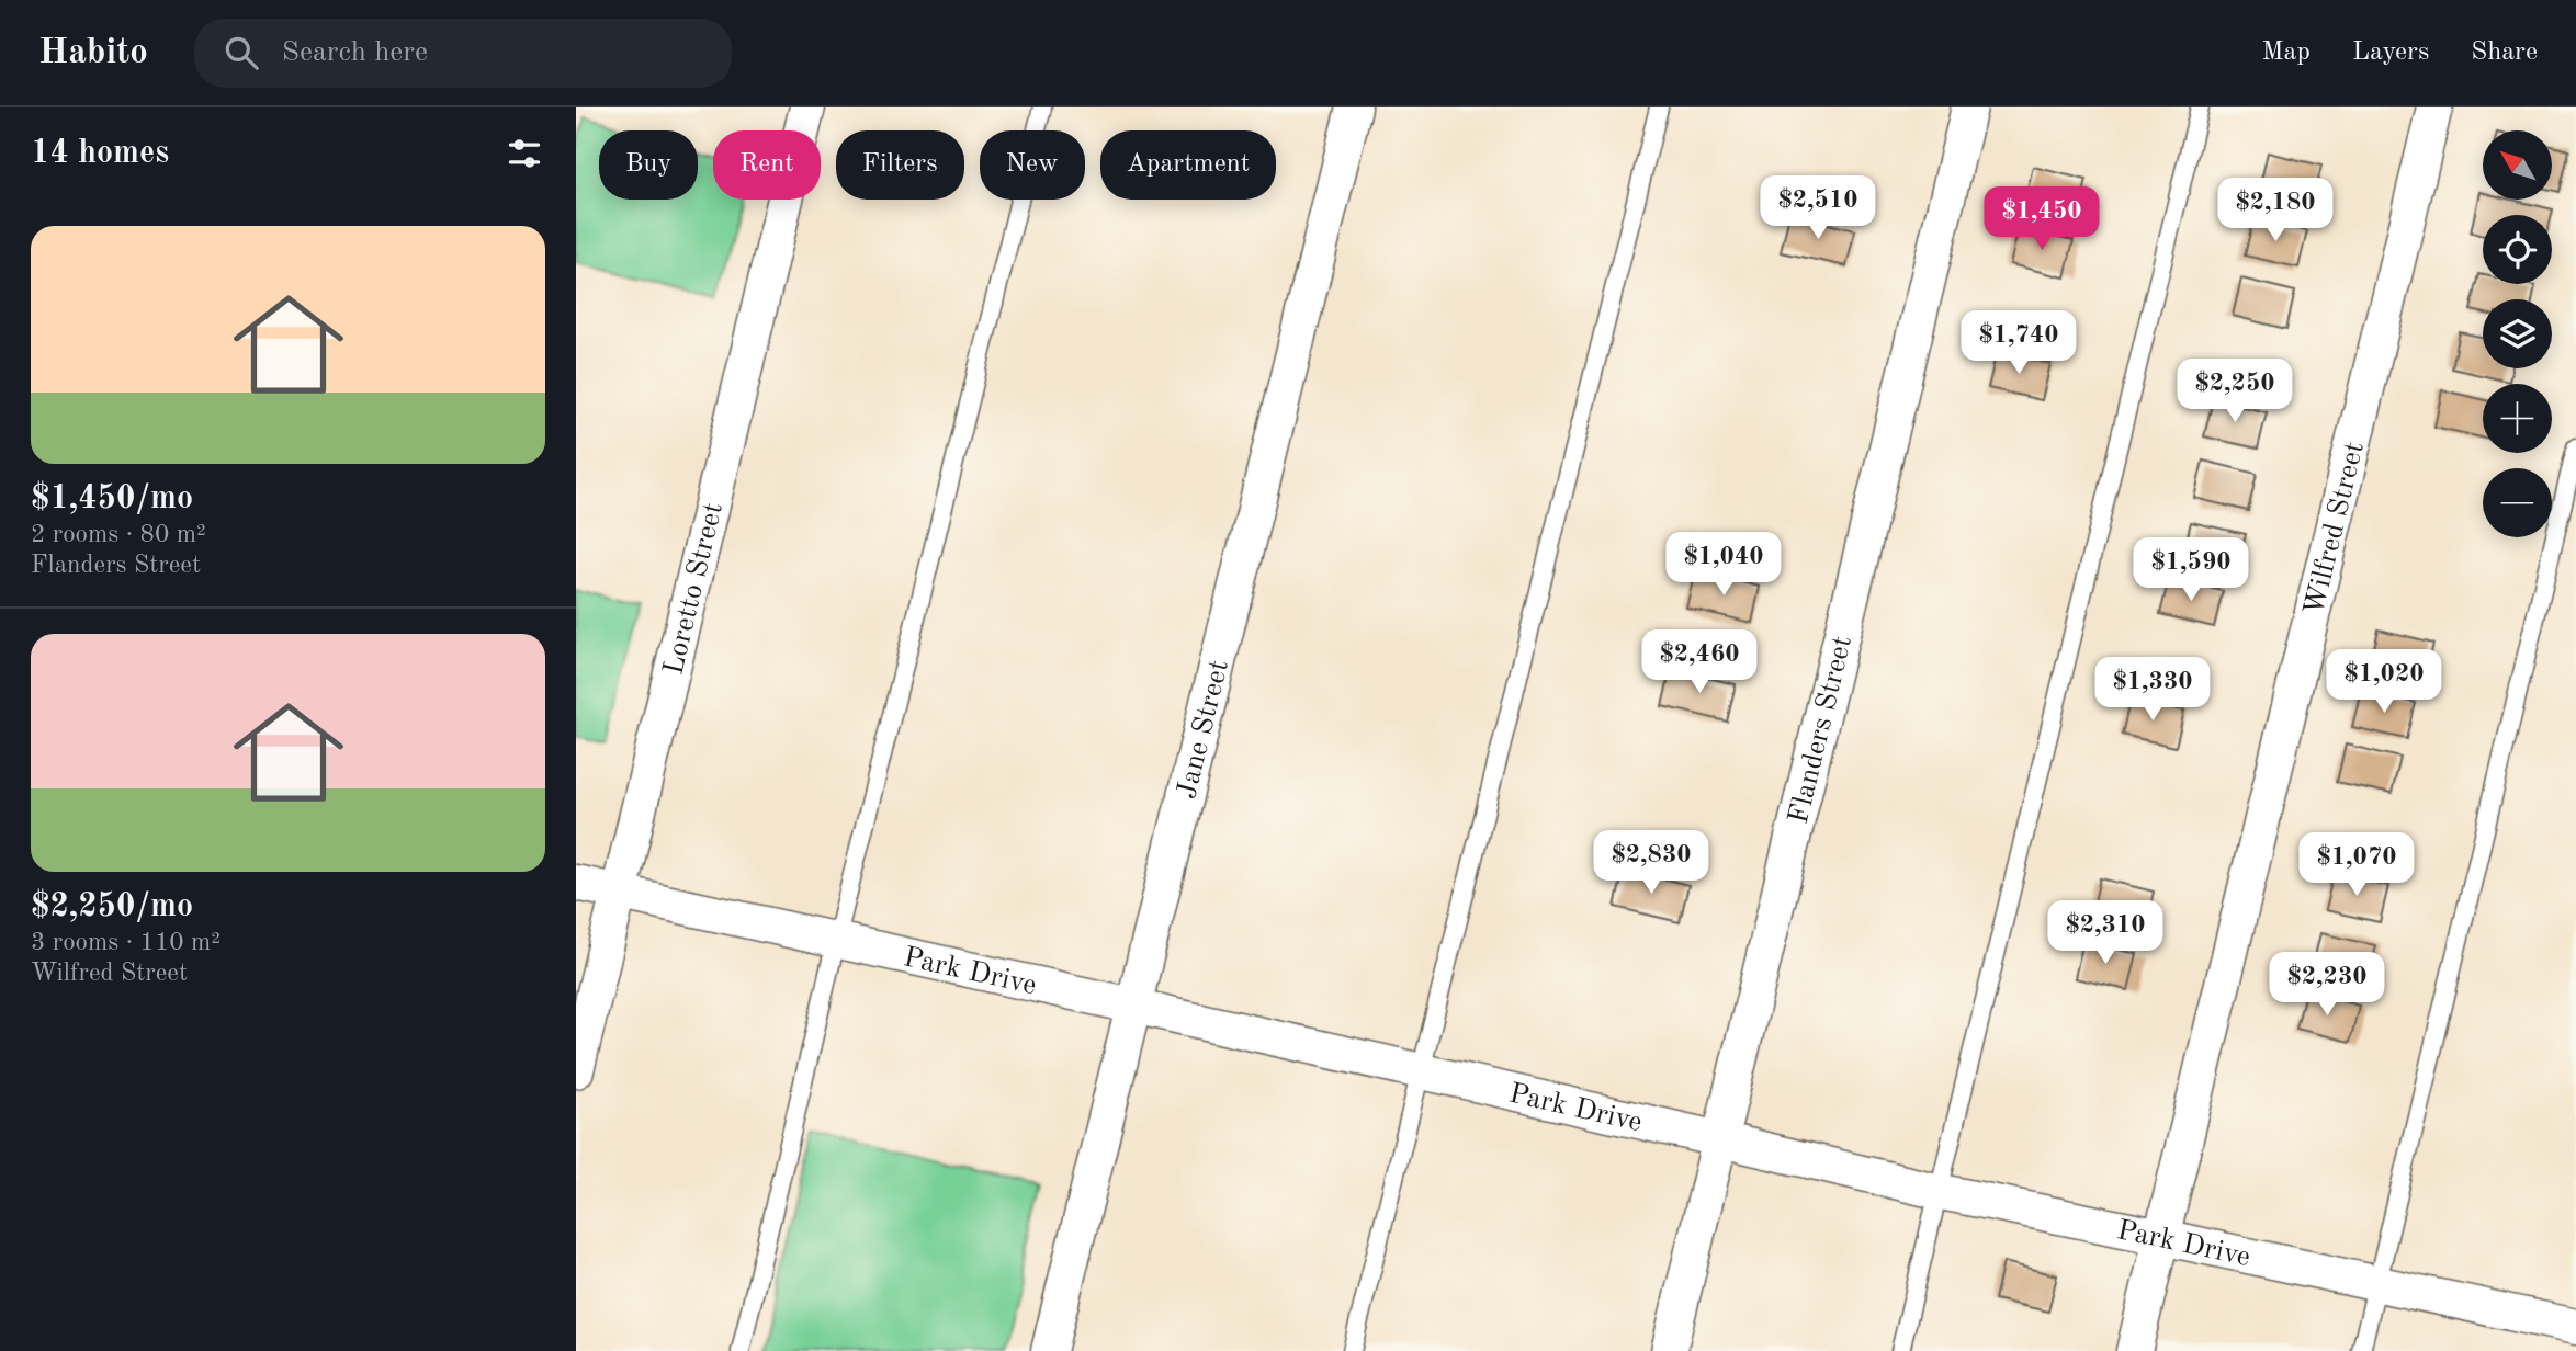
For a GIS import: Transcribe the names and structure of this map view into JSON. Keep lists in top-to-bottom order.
{
  "streets": {
    "street": [
      "Wilfred Street",
      "Loretto Street",
      "Jane Street",
      "Flanders Street",
      "Park Drive"
    ]
  },
  "crossings": [
    ["Wilfred Street", "Park Drive"],
    ["Loretto Street", "Park Drive"],
    ["Jane Street", "Park Drive"],
    ["Flanders Street", "Park Drive"]
  ],
  "north": "top left",
  "page": {
    "header": "Habito",
    "search": "Search here",
    "nav": ["Map", "Layers", "Share"],
    "heading": "14 homes",
    "map_buttons": ["+", "−"],
    "chip": [
      "Buy",
      "Rent",
      "Filters",
      "New",
      "Apartment"
    ],
    "price": [
      "$2,510",
      "$2,180",
      "$1,450",
      "$1,740",
      "$2,250",
      "$1,040",
      "$1,590",
      "$2,460",
      "$1,020",
      "$1,330",
      "$2,830",
      "$1,070",
      "$2,310",
      "$2,230"
    ],
    "list": [
      {
        "name": "$1,450/mo",
        "note": "2 rooms · 80 m² · Flanders Street"
      },
      {
        "name": "$2,250/mo",
        "note": "3 rooms · 110 m² · Wilfred Street"
      }
    ]
  }
}
